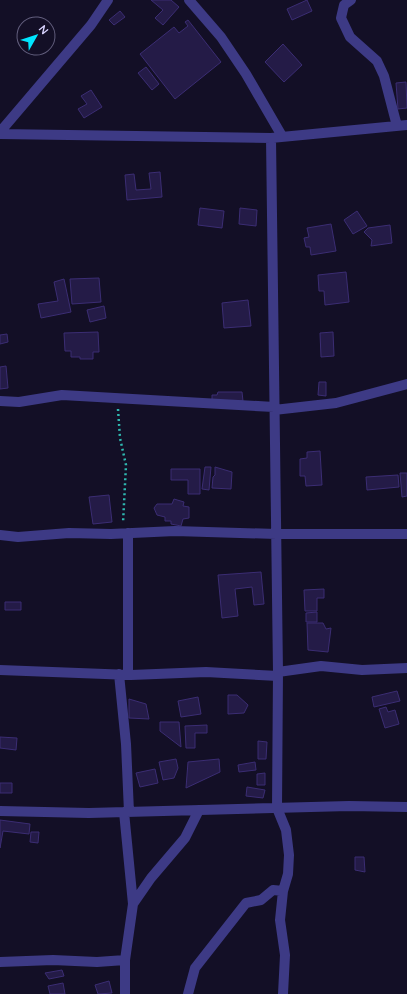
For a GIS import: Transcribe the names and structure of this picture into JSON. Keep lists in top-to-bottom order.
{
  "north": "top right"
}
